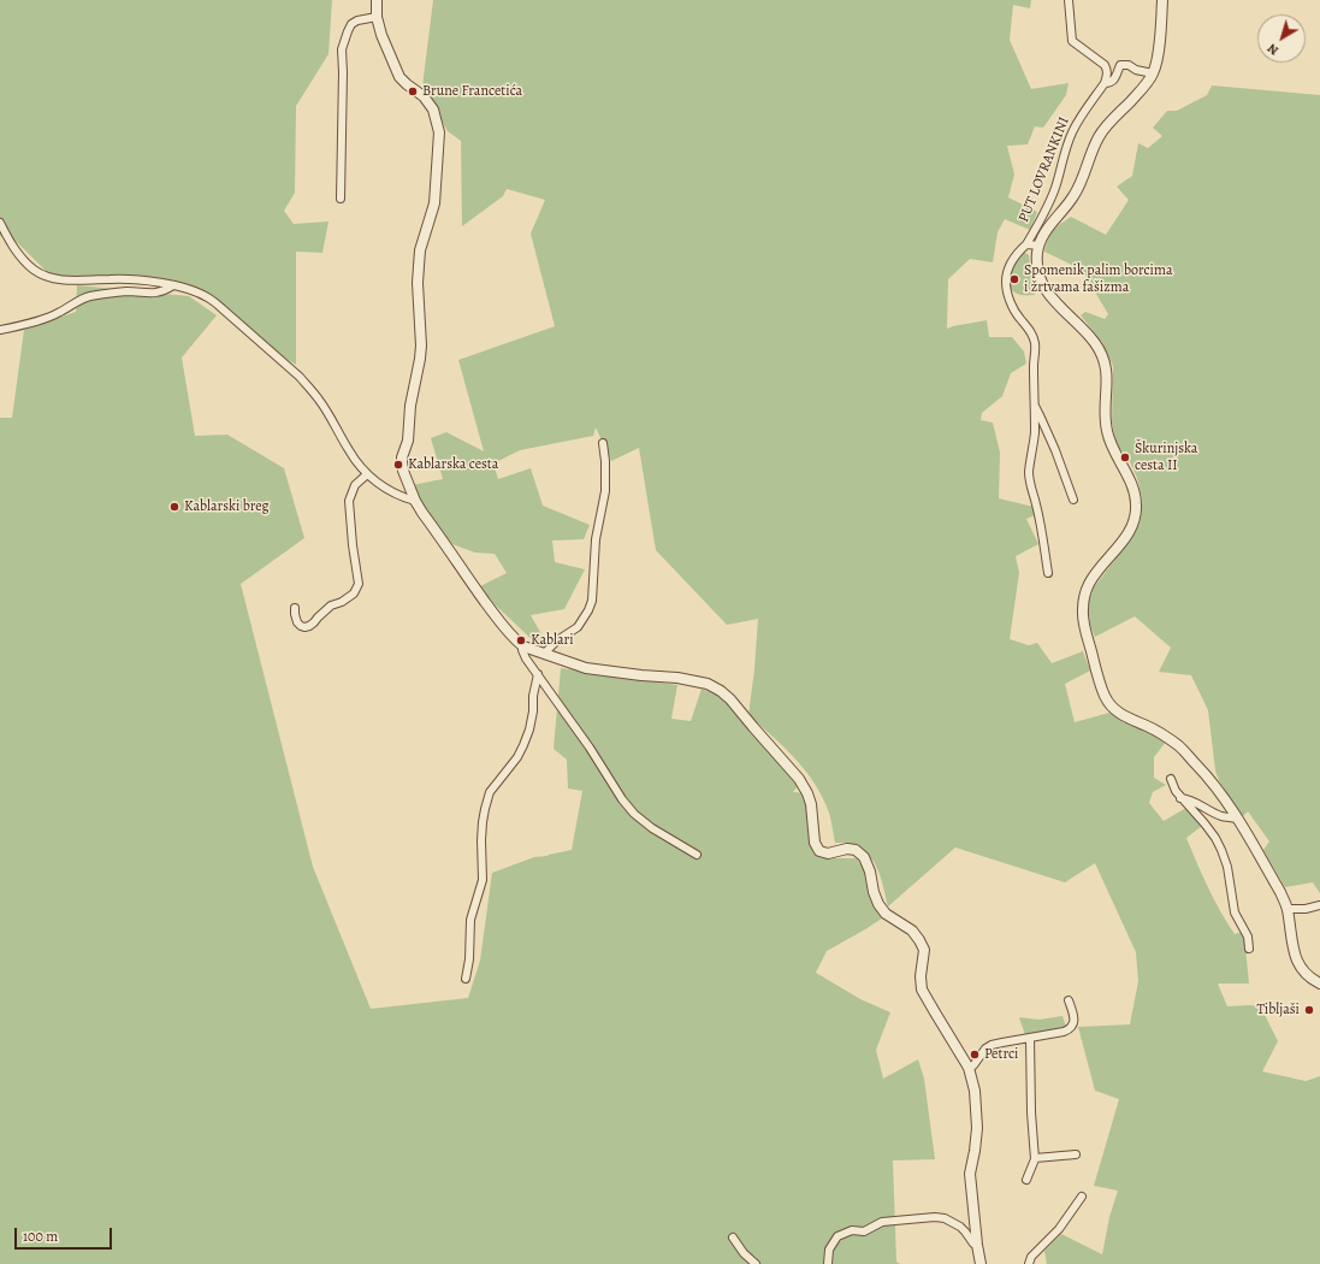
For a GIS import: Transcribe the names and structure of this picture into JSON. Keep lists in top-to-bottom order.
{
  "streets": {
    "street": ["PUT LOVRANKINI"]
  },
  "places": [
    "Brune Francetića",
    "Spomenik palim borcima i žrtvama fašizma",
    "Škurinjska cesta II",
    "Kablarska cesta",
    "Kablarski breg",
    "Kablari",
    "Tibljaši",
    "Petrci"
  ],
  "scale_bar": "100 m",
  "north": "bottom left"
}
